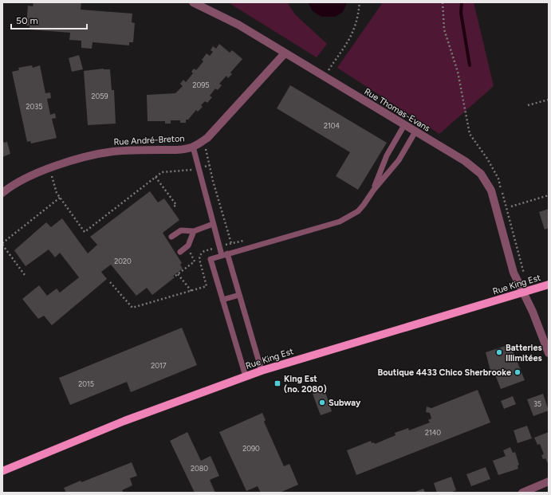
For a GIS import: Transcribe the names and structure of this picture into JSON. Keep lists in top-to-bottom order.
{
  "streets": {
    "main road": ["Rue King Est"],
    "street": ["Rue Thomas-Evans", "Rue André-Breton"]
  },
  "crossings": [
    ["Rue Thomas-Evans", "Rue André-Breton"],
    ["Rue Thomas-Evans", "Rue King Est"]
  ],
  "places": {
    "other": ["Batteries Illimitées", "Boutique 4433 Chico Sherbrooke", "Subway"],
    "transit": ["King Est (no. 2080)"]
  },
  "house_numbers": [
    "2095",
    "2059",
    "2035",
    "2104",
    "2020",
    "2017",
    "2015",
    "35",
    "2140",
    "2090",
    "2080"
  ],
  "scale_bar": "50 m"
}
